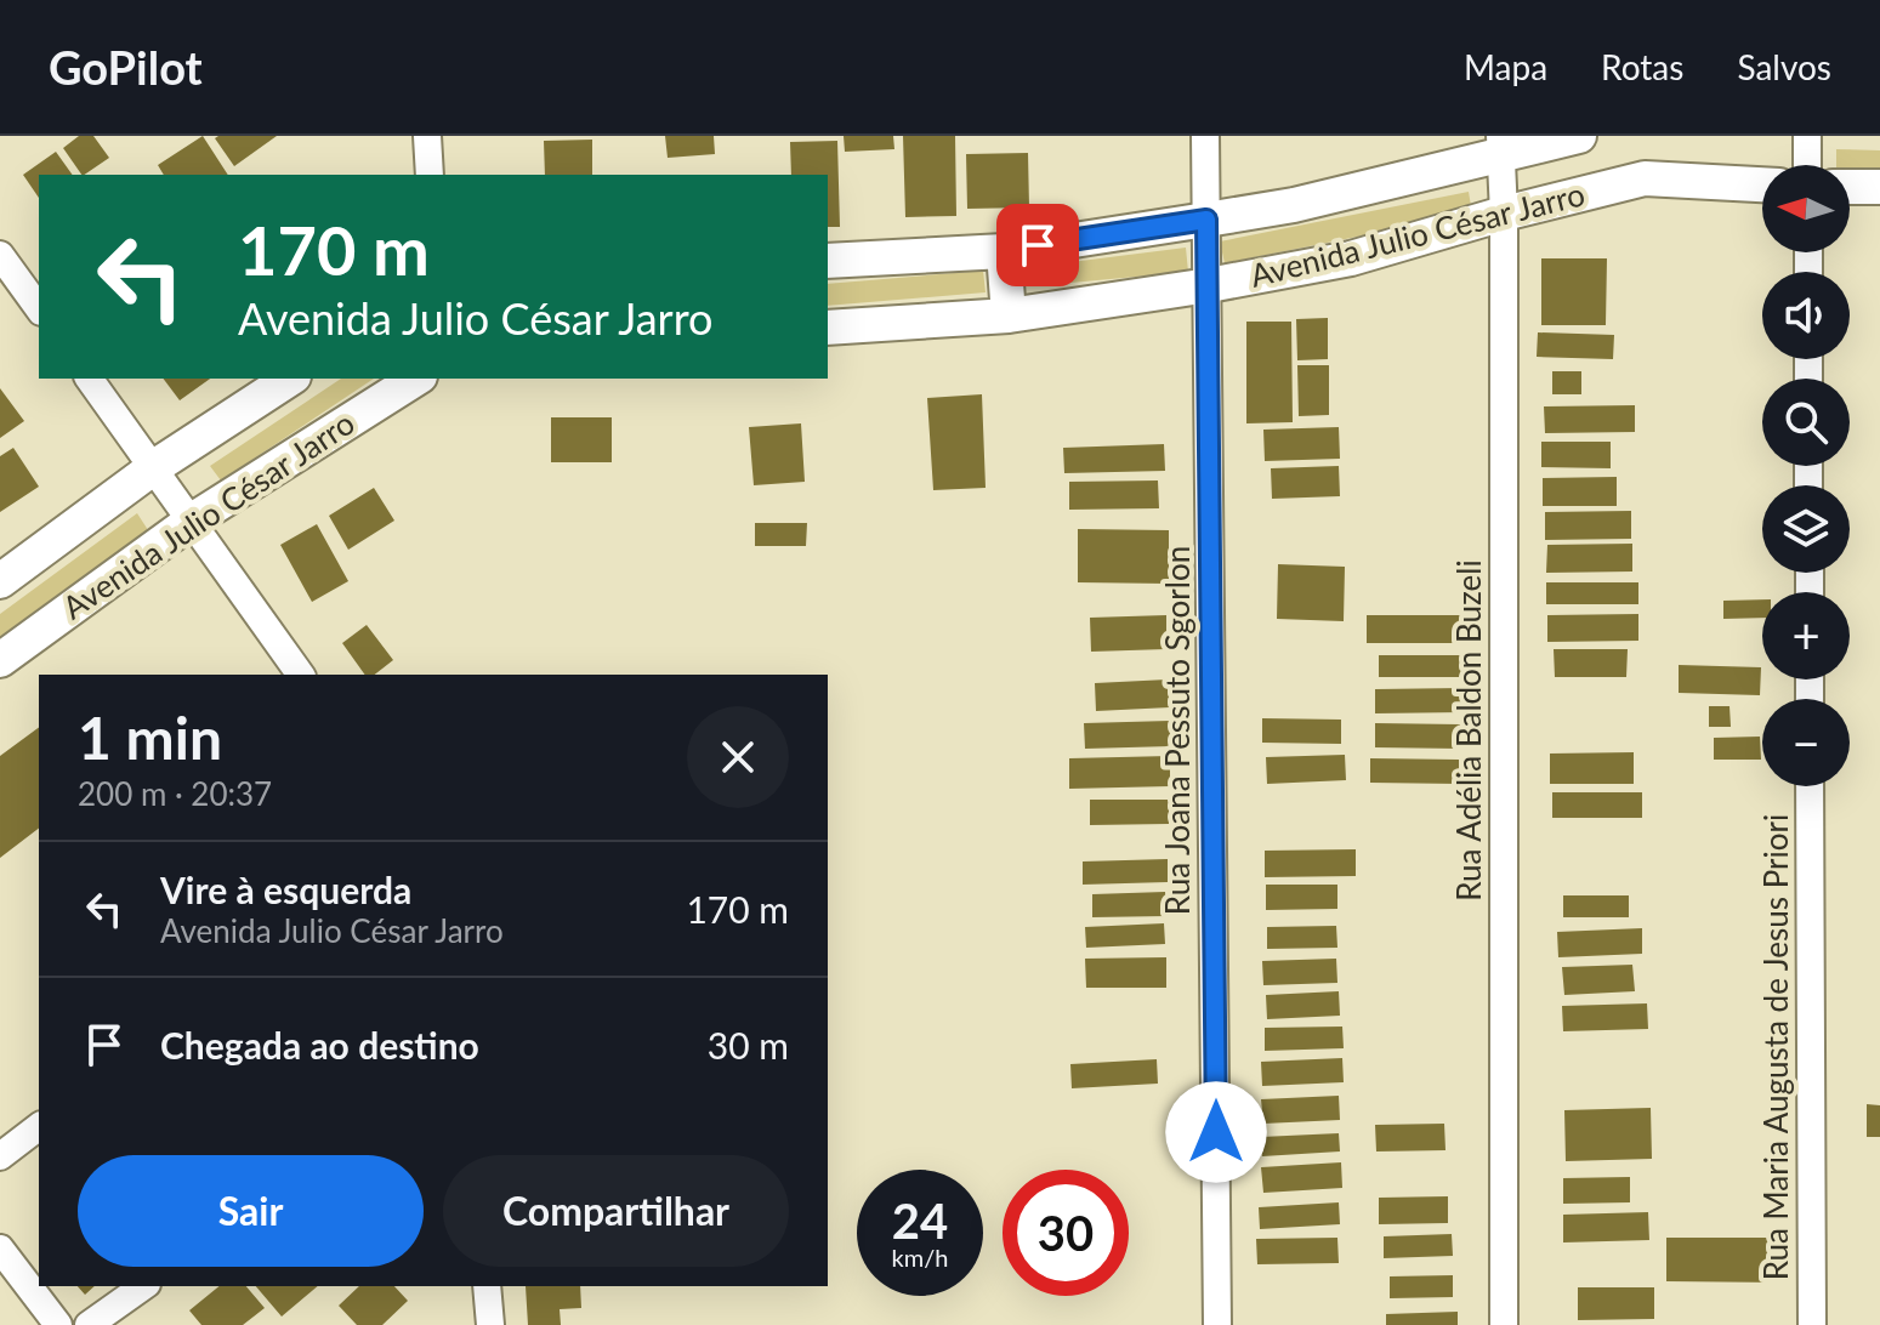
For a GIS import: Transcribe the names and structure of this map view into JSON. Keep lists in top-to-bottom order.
{
  "streets": {
    "street": [
      "Avenida Julio César Jarro",
      "Rua Joana Pessuto Sgorlon",
      "Rua Adélia Baldon Buzeli",
      "Rua Maria Augusta de Jesus Priori"
    ]
  },
  "crossings": [
    ["Avenida Julio César Jarro", "Rua Joana Pessuto Sgorlon"],
    ["Avenida Julio César Jarro", "Rua Adélia Baldon Buzeli"]
  ],
  "north": "left",
  "page": {
    "header": "GoPilot",
    "nav": ["Mapa", "Rotas", "Salvos"],
    "map_buttons": ["+", "−"],
    "turn": ["170 m", "Avenida Julio César Jarro"],
    "heading": ["1 min", "200 m · 20:37"],
    "list": [
      {
        "name": "Vire à esquerda",
        "note": "Avenida Julio César Jarro",
        "value": "170 m"
      },
      {
        "name": "Chegada ao destino",
        "value": "30 m"
      }
    ],
    "buttons": ["Sair", "Compartilhar"],
    "speed": "24 km/h",
    "limit": "30"
  }
}
